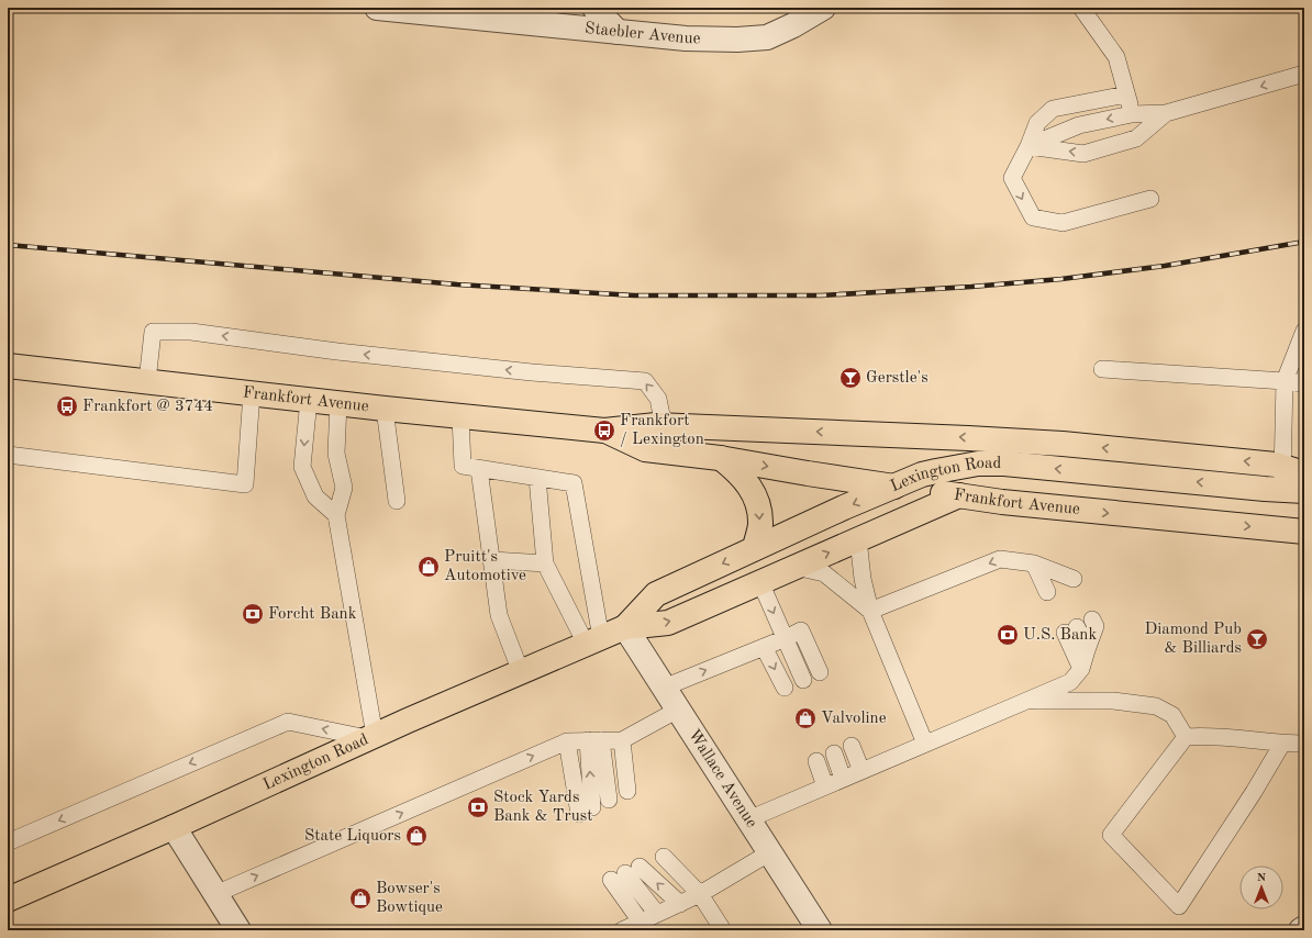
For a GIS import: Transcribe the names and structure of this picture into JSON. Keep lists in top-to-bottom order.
{
  "streets": {
    "main road": ["Frankfort Avenue", "Lexington Road"],
    "street": ["Staebler Avenue", "Wallace Avenue"]
  },
  "crossings": [
    ["Frankfort Avenue", "Lexington Road"],
    ["Lexington Road", "Wallace Avenue"]
  ],
  "places": {
    "bar": ["Gerstle's", "Diamond Pub & Billiards"],
    "bus stop": ["Frankfort @ 3744", "Frankfort / Lexington"],
    "shop": [
      "Pruitt's Automotive",
      "Valvoline",
      "State Liquors",
      "Bowser's Bowtique"
    ],
    "bank": ["Forcht Bank", "U.S. Bank", "Stock Yards Bank & Trust"]
  },
  "north": "top"
}
